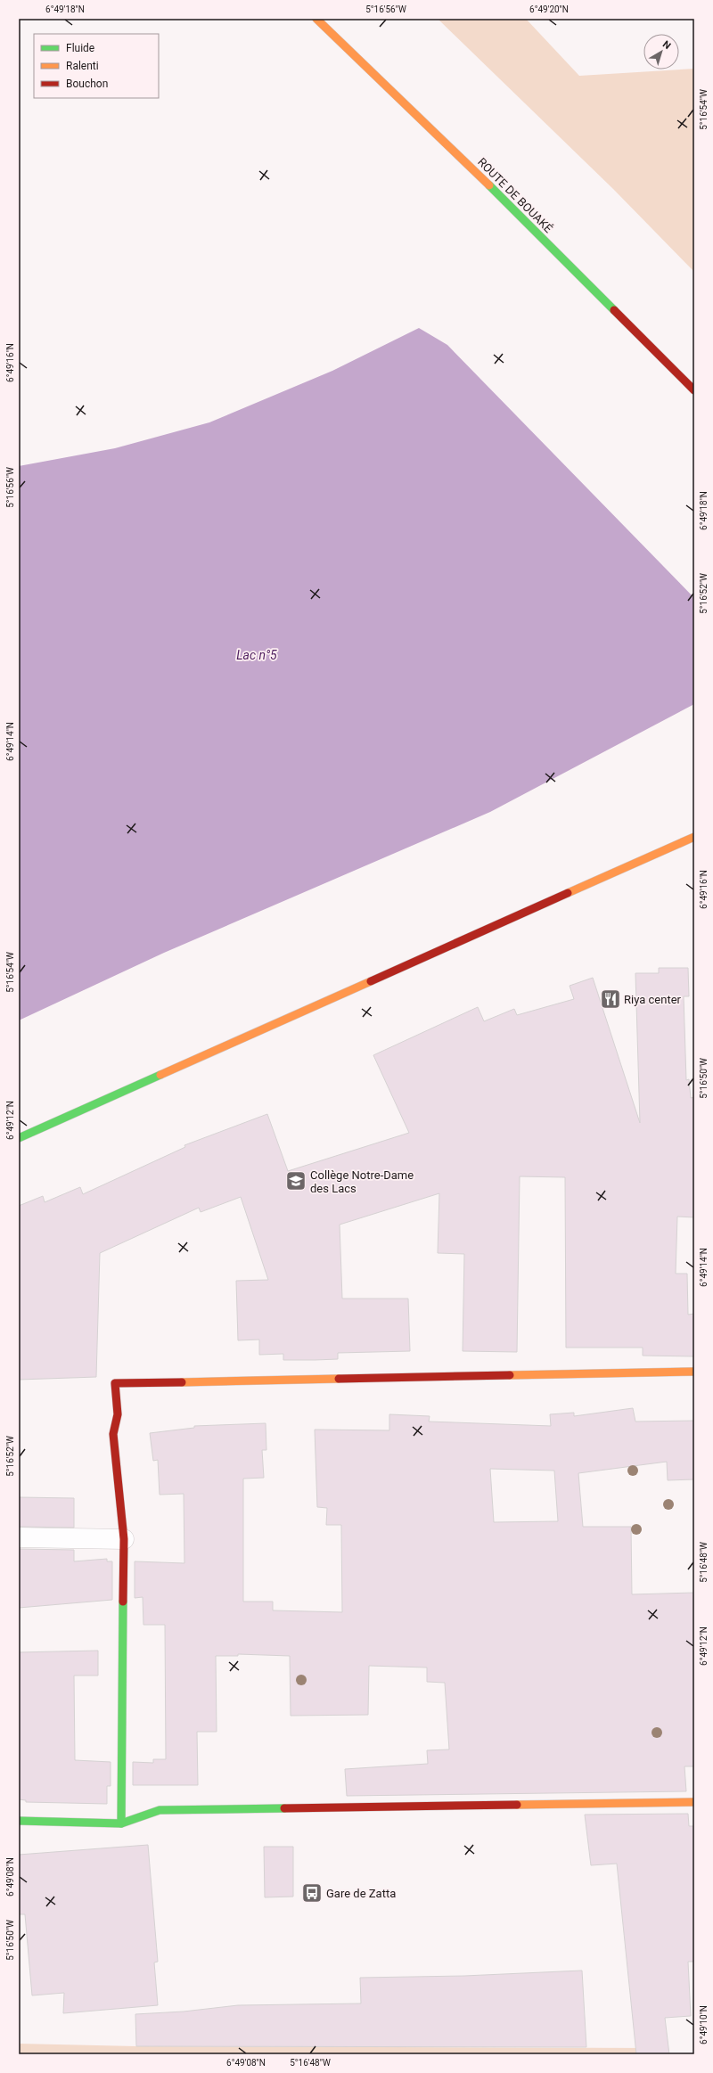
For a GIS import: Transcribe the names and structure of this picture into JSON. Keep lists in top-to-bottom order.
{
  "streets": {
    "main road": ["ROUTE DE BOUAKÉ"]
  },
  "water": ["Lac n°5"],
  "places": {
    "restaurant": ["Riya center"],
    "school or university": ["Collège Notre-Dame des Lacs"],
    "bus stop": ["Gare de Zatta"]
  },
  "legend": ["Fluide", "Ralenti", "Bouchon"],
  "north": "top right",
  "coordinates": [
    "6°49'18\"N",
    "5°16'56\"W",
    "6°49'20\"N",
    "5°16'54\"W",
    "6°49'16\"N",
    "5°16'52\"W",
    "6°49'14\"N",
    "5°16'50\"W",
    "6°49'12\"N",
    "5°16'48\"W",
    "6°49'08\"N",
    "6°49'10\"N"
  ]
}
